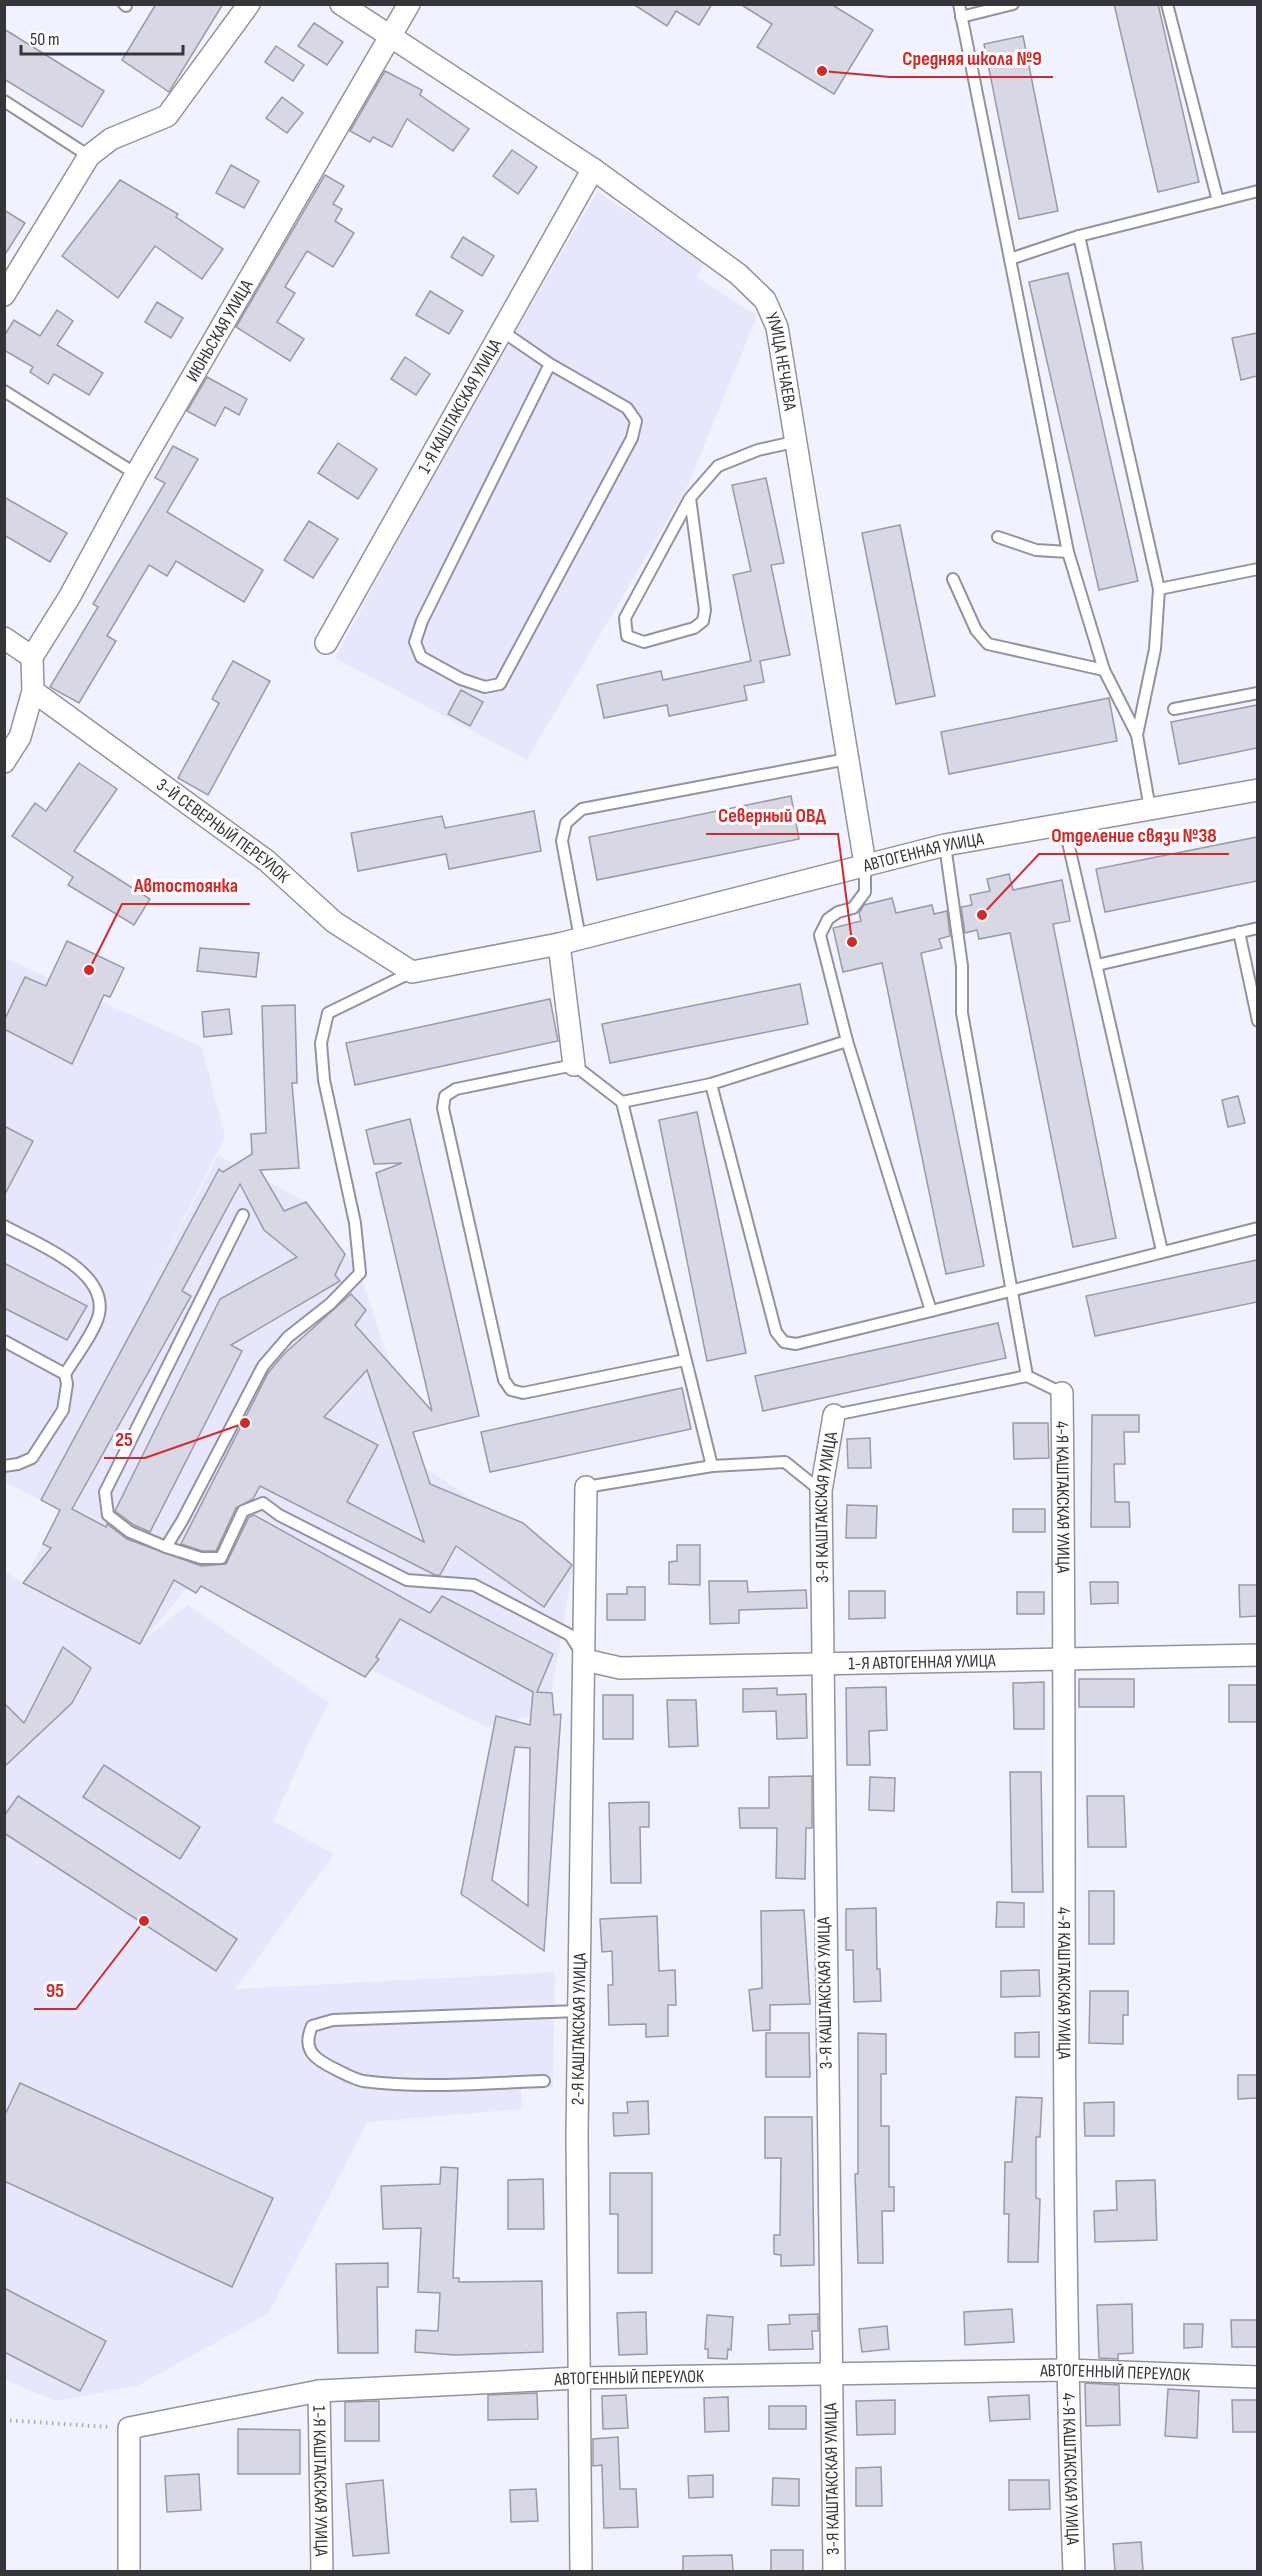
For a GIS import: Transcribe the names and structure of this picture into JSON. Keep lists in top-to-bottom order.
{
  "streets": {
    "street": [
      "ИЮНЬСКАЯ УЛИЦА",
      "УЛИЦА НЕЧАЕВА",
      "1-Я КАШТАКСКАЯ УЛИЦА",
      "3-Й СЕВЕРНЫЙ ПЕРЕУЛОК",
      "АВТОГЕННАЯ УЛИЦА",
      "4-Я КАШТАКСКАЯ УЛИЦА",
      "3-Я КАШТАКСКАЯ УЛИЦА",
      "1-Я АВТОГЕННАЯ УЛИЦА",
      "2-Я КАШТАКСКАЯ УЛИЦА",
      "АВТОГЕННЫЙ ПЕРЕУЛОК"
    ]
  },
  "crossings": [
    ["ИЮНЬСКАЯ УЛИЦА", "УЛИЦА НЕЧАЕВА"],
    ["УЛИЦА НЕЧАЕВА", "1-Я КАШТАКСКАЯ УЛИЦА"],
    ["УЛИЦА НЕЧАЕВА", "АВТОГЕННАЯ УЛИЦА"],
    ["1-Я КАШТАКСКАЯ УЛИЦА", "АВТОГЕННЫЙ ПЕРЕУЛОК"],
    ["3-Й СЕВЕРНЫЙ ПЕРЕУЛОК", "АВТОГЕННАЯ УЛИЦА"],
    ["4-Я КАШТАКСКАЯ УЛИЦА", "1-Я АВТОГЕННАЯ УЛИЦА"],
    ["4-Я КАШТАКСКАЯ УЛИЦА", "АВТОГЕННЫЙ ПЕРЕУЛОК"],
    ["3-Я КАШТАКСКАЯ УЛИЦА", "1-Я АВТОГЕННАЯ УЛИЦА"],
    ["3-Я КАШТАКСКАЯ УЛИЦА", "АВТОГЕННЫЙ ПЕРЕУЛОК"],
    ["1-Я АВТОГЕННАЯ УЛИЦА", "2-Я КАШТАКСКАЯ УЛИЦА"],
    ["2-Я КАШТАКСКАЯ УЛИЦА", "АВТОГЕННЫЙ ПЕРЕУЛОК"]
  ],
  "places": [
    "Средняя школа №9",
    "Отделение связи №38",
    "Северный ОВД",
    "Автостоянка",
    "25",
    "95"
  ],
  "scale_bar": "50 m"
}
